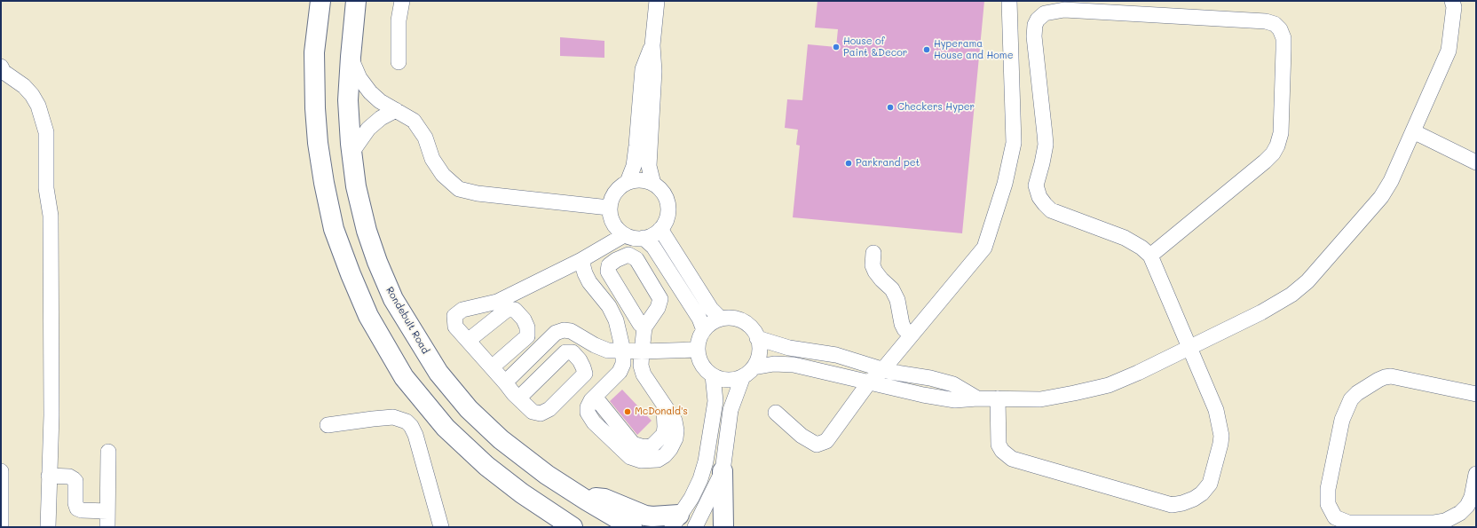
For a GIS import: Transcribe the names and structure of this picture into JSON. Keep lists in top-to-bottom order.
{
  "streets": {
    "main road": ["Rondebult Road"]
  },
  "places": [
    "House of Paint &Decor",
    "Hyperama House and Home",
    "Checkers Hyper",
    "Parkrand pet",
    "McDonald's"
  ]
}
